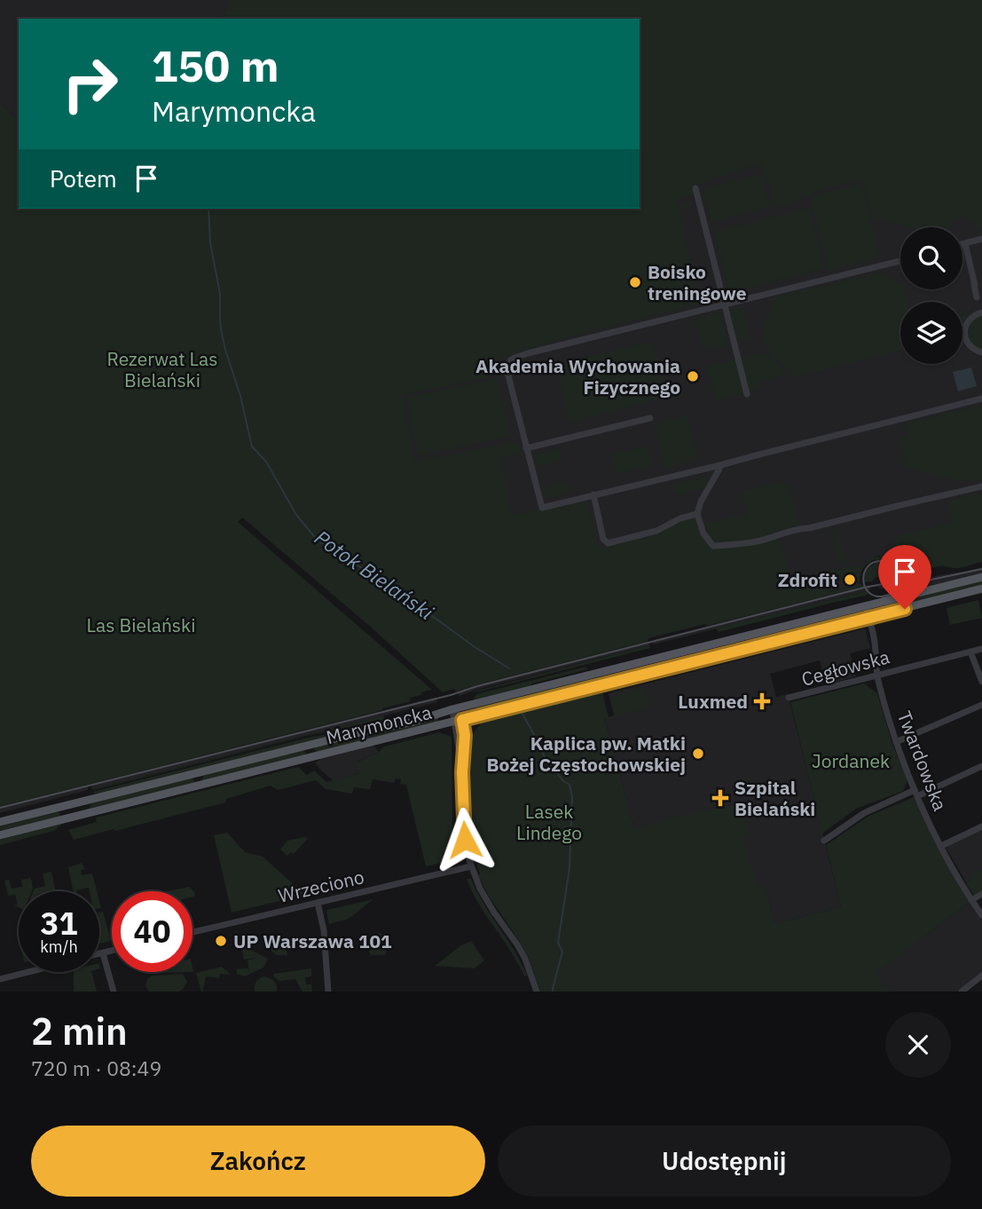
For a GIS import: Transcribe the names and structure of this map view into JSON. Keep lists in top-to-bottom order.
{
  "streets": {
    "main road": ["Marymoncka"],
    "street": ["Cegłowska", "Twardowska", "Wrzeciono"]
  },
  "crossings": [
    ["Cegłowska", "Twardowska"],
    ["Marymoncka", "Twardowska"]
  ],
  "water": ["Potok Bielański"],
  "parks": [
    "Rezerwat Las Bielański",
    "Las Bielański",
    "Jordanek",
    "Lasek Lindego"
  ],
  "places": {
    "other": [
      "Boisko treningowe",
      "Akademia Wychowania Fizycznego",
      "Zdrofit",
      "Kaplica pw. Matki Bożej Częstochowskiej",
      "UP Warszawa 101"
    ],
    "health": ["Luxmed", "Szpital Bielański"]
  },
  "page": {
    "turn": ["150 m", "Marymoncka"],
    "then": "Potem",
    "speed": "31 km/h",
    "limit": "40",
    "heading": ["2 min", "720 m · 08:49"],
    "buttons": ["Zakończ", "Udostępnij"]
  }
}
